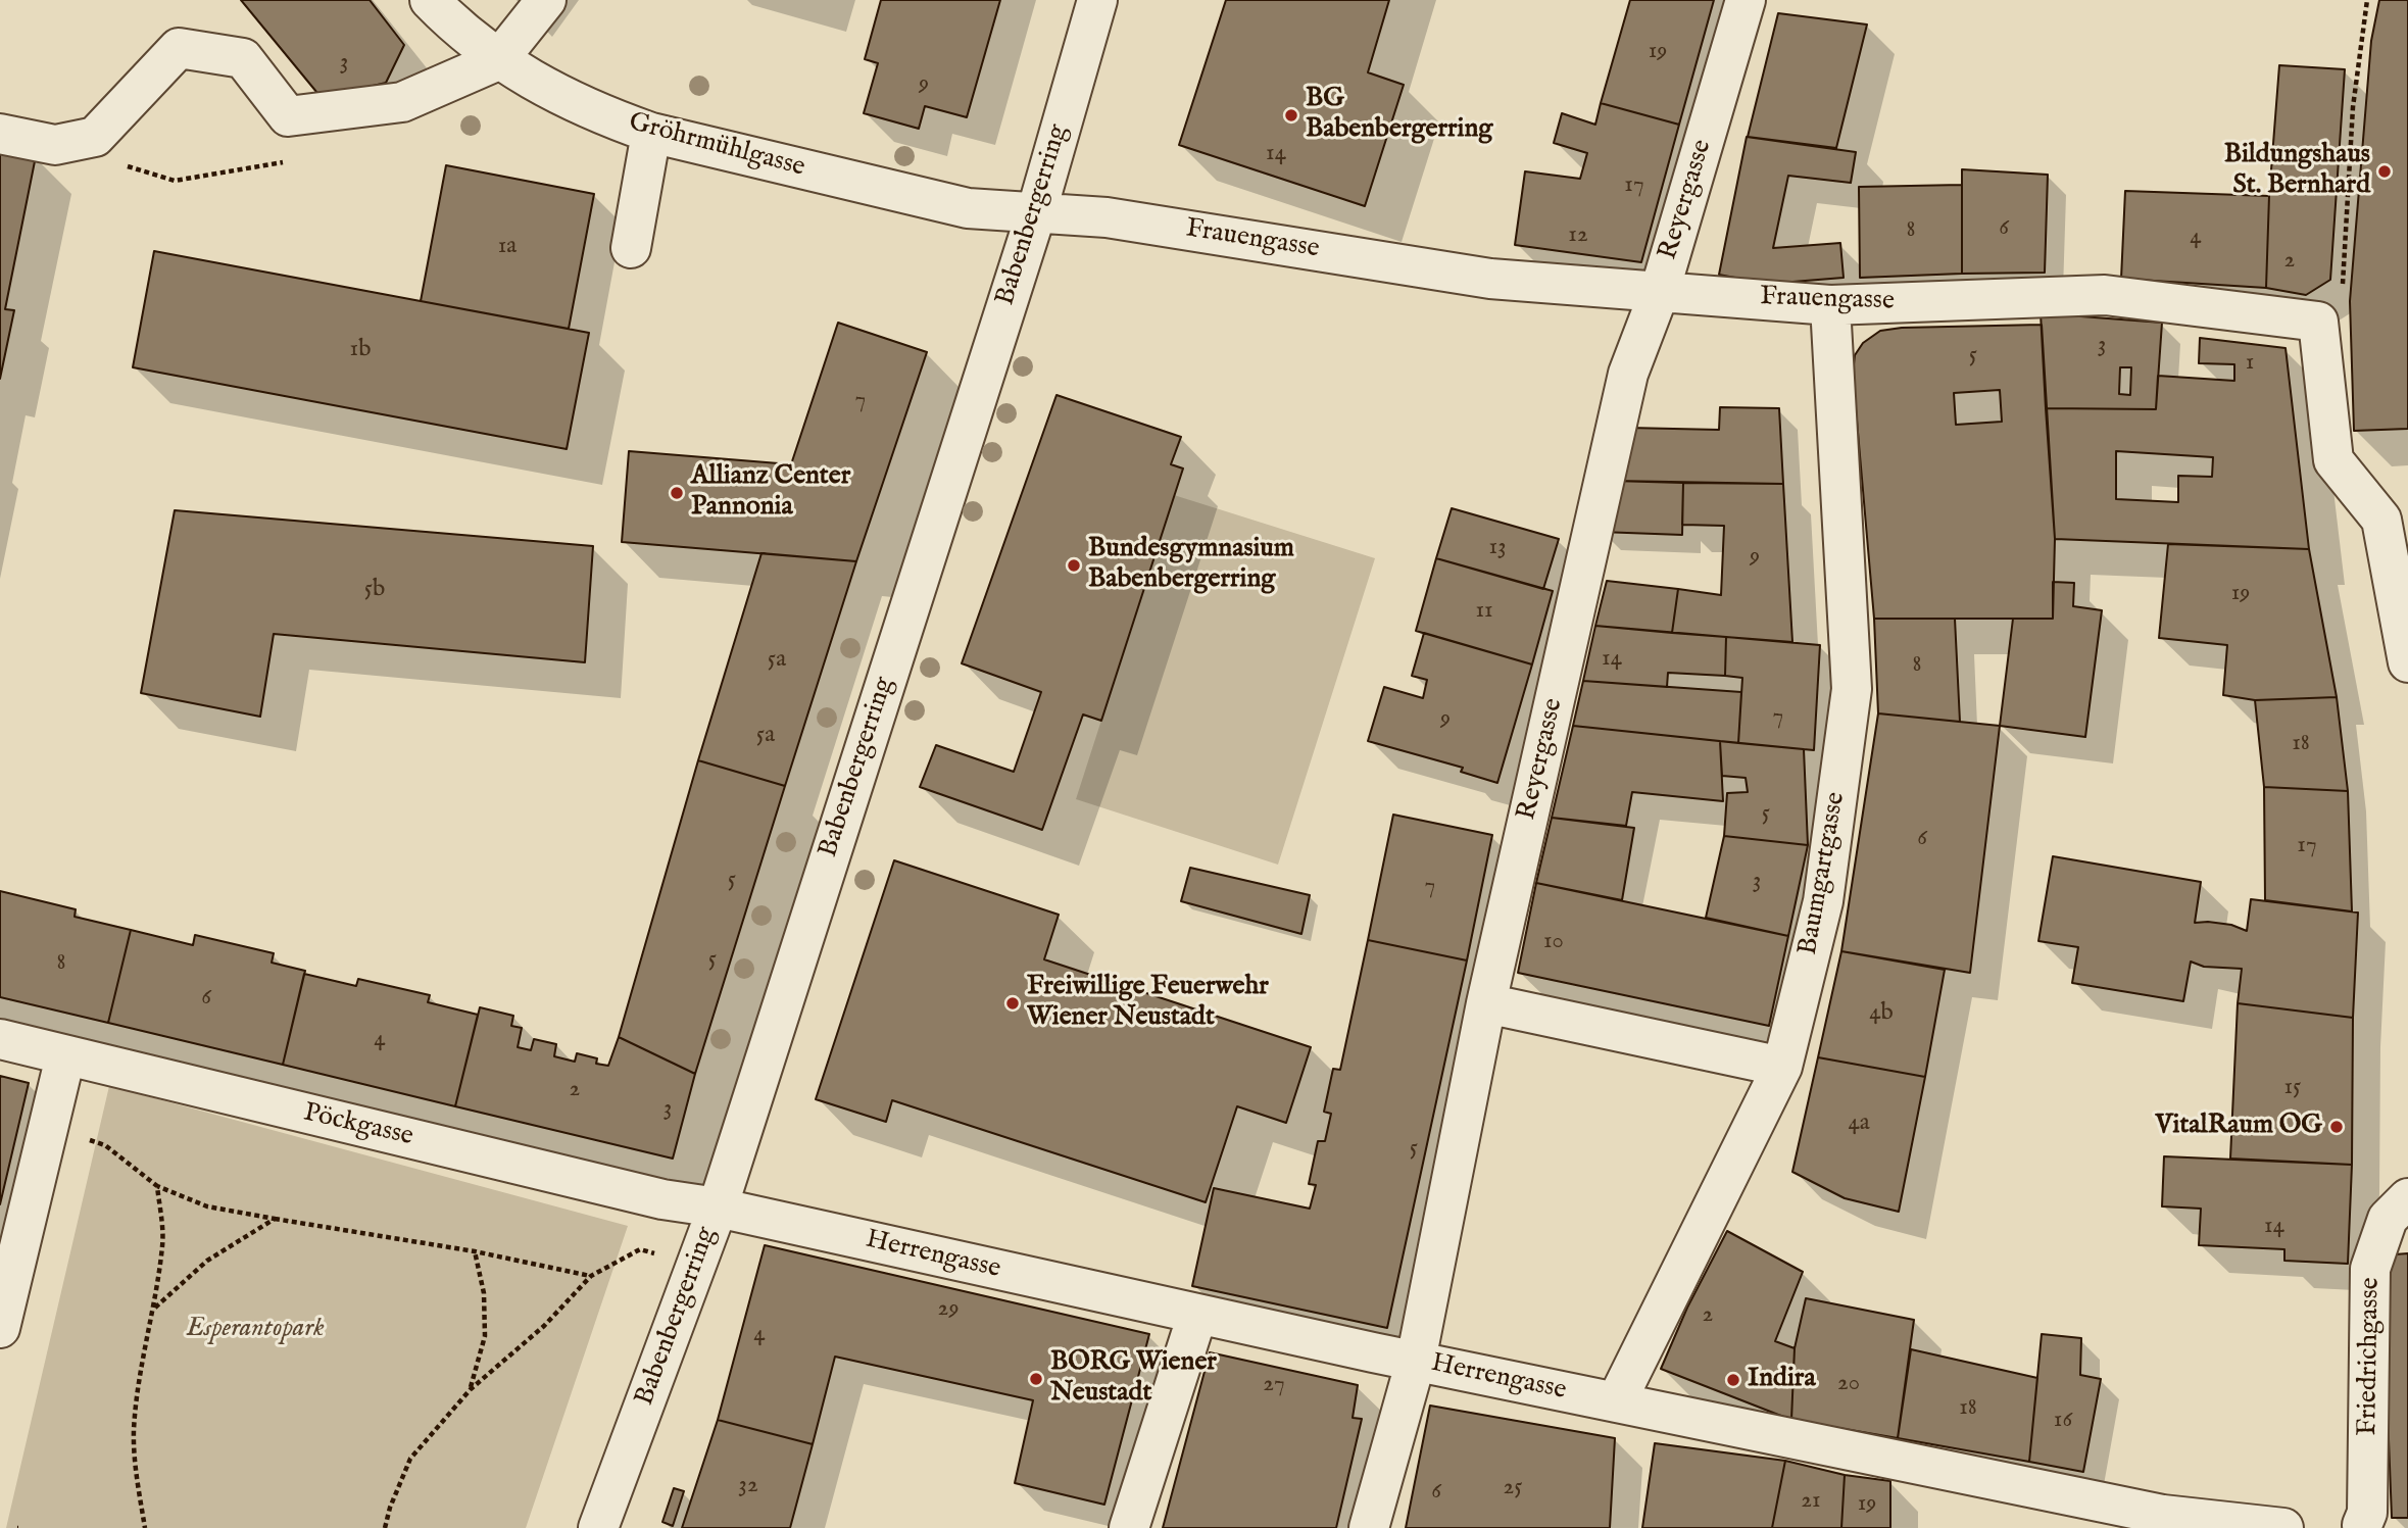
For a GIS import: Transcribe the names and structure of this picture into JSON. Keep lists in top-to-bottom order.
{
  "streets": {
    "street": [
      "Gröhrmühlgasse",
      "Reyergasse",
      "Babenbergerring",
      "Frauengasse",
      "Baumgartgasse",
      "Pöckgasse",
      "Herrengasse",
      "Friedrichgasse"
    ]
  },
  "crossings": [
    ["Gröhrmühlgasse", "Babenbergerring"],
    ["Gröhrmühlgasse", "Frauengasse"],
    ["Reyergasse", "Frauengasse"],
    ["Reyergasse", "Herrengasse"],
    ["Babenbergerring", "Frauengasse"],
    ["Babenbergerring", "Pöckgasse"],
    ["Babenbergerring", "Herrengasse"],
    ["Frauengasse", "Baumgartgasse"],
    ["Baumgartgasse", "Herrengasse"],
    ["Pöckgasse", "Herrengasse"]
  ],
  "parks": ["Esperantopark"],
  "places": [
    "BG Babenbergerring",
    "Bildungshaus St. Bernhard",
    "Allianz Center Pannonia",
    "Bundesgymnasium Babenbergerring",
    "Freiwillige Feuerwehr Wiener Neustadt",
    "VitalRaum OG",
    "BORG Wiener Neustadt",
    "Indira"
  ],
  "house_numbers": [
    "19",
    "3",
    "9",
    "14",
    "17",
    "6",
    "8",
    "12",
    "4",
    "1a",
    "2",
    "3",
    "1b",
    "5",
    "1",
    "7",
    "13",
    "9",
    "5b",
    "19",
    "11",
    "14",
    "5a",
    "8",
    "7",
    "9",
    "5a",
    "18",
    "5",
    "6",
    "17",
    "5",
    "3",
    "7",
    "10",
    "5",
    "8",
    "6",
    "4b",
    "4",
    "15",
    "2",
    "3",
    "4a",
    "5",
    "14",
    "29",
    "2",
    "4",
    "20",
    "27",
    "18",
    "16",
    "32",
    "25",
    "6",
    "21",
    "19"
  ]
}
